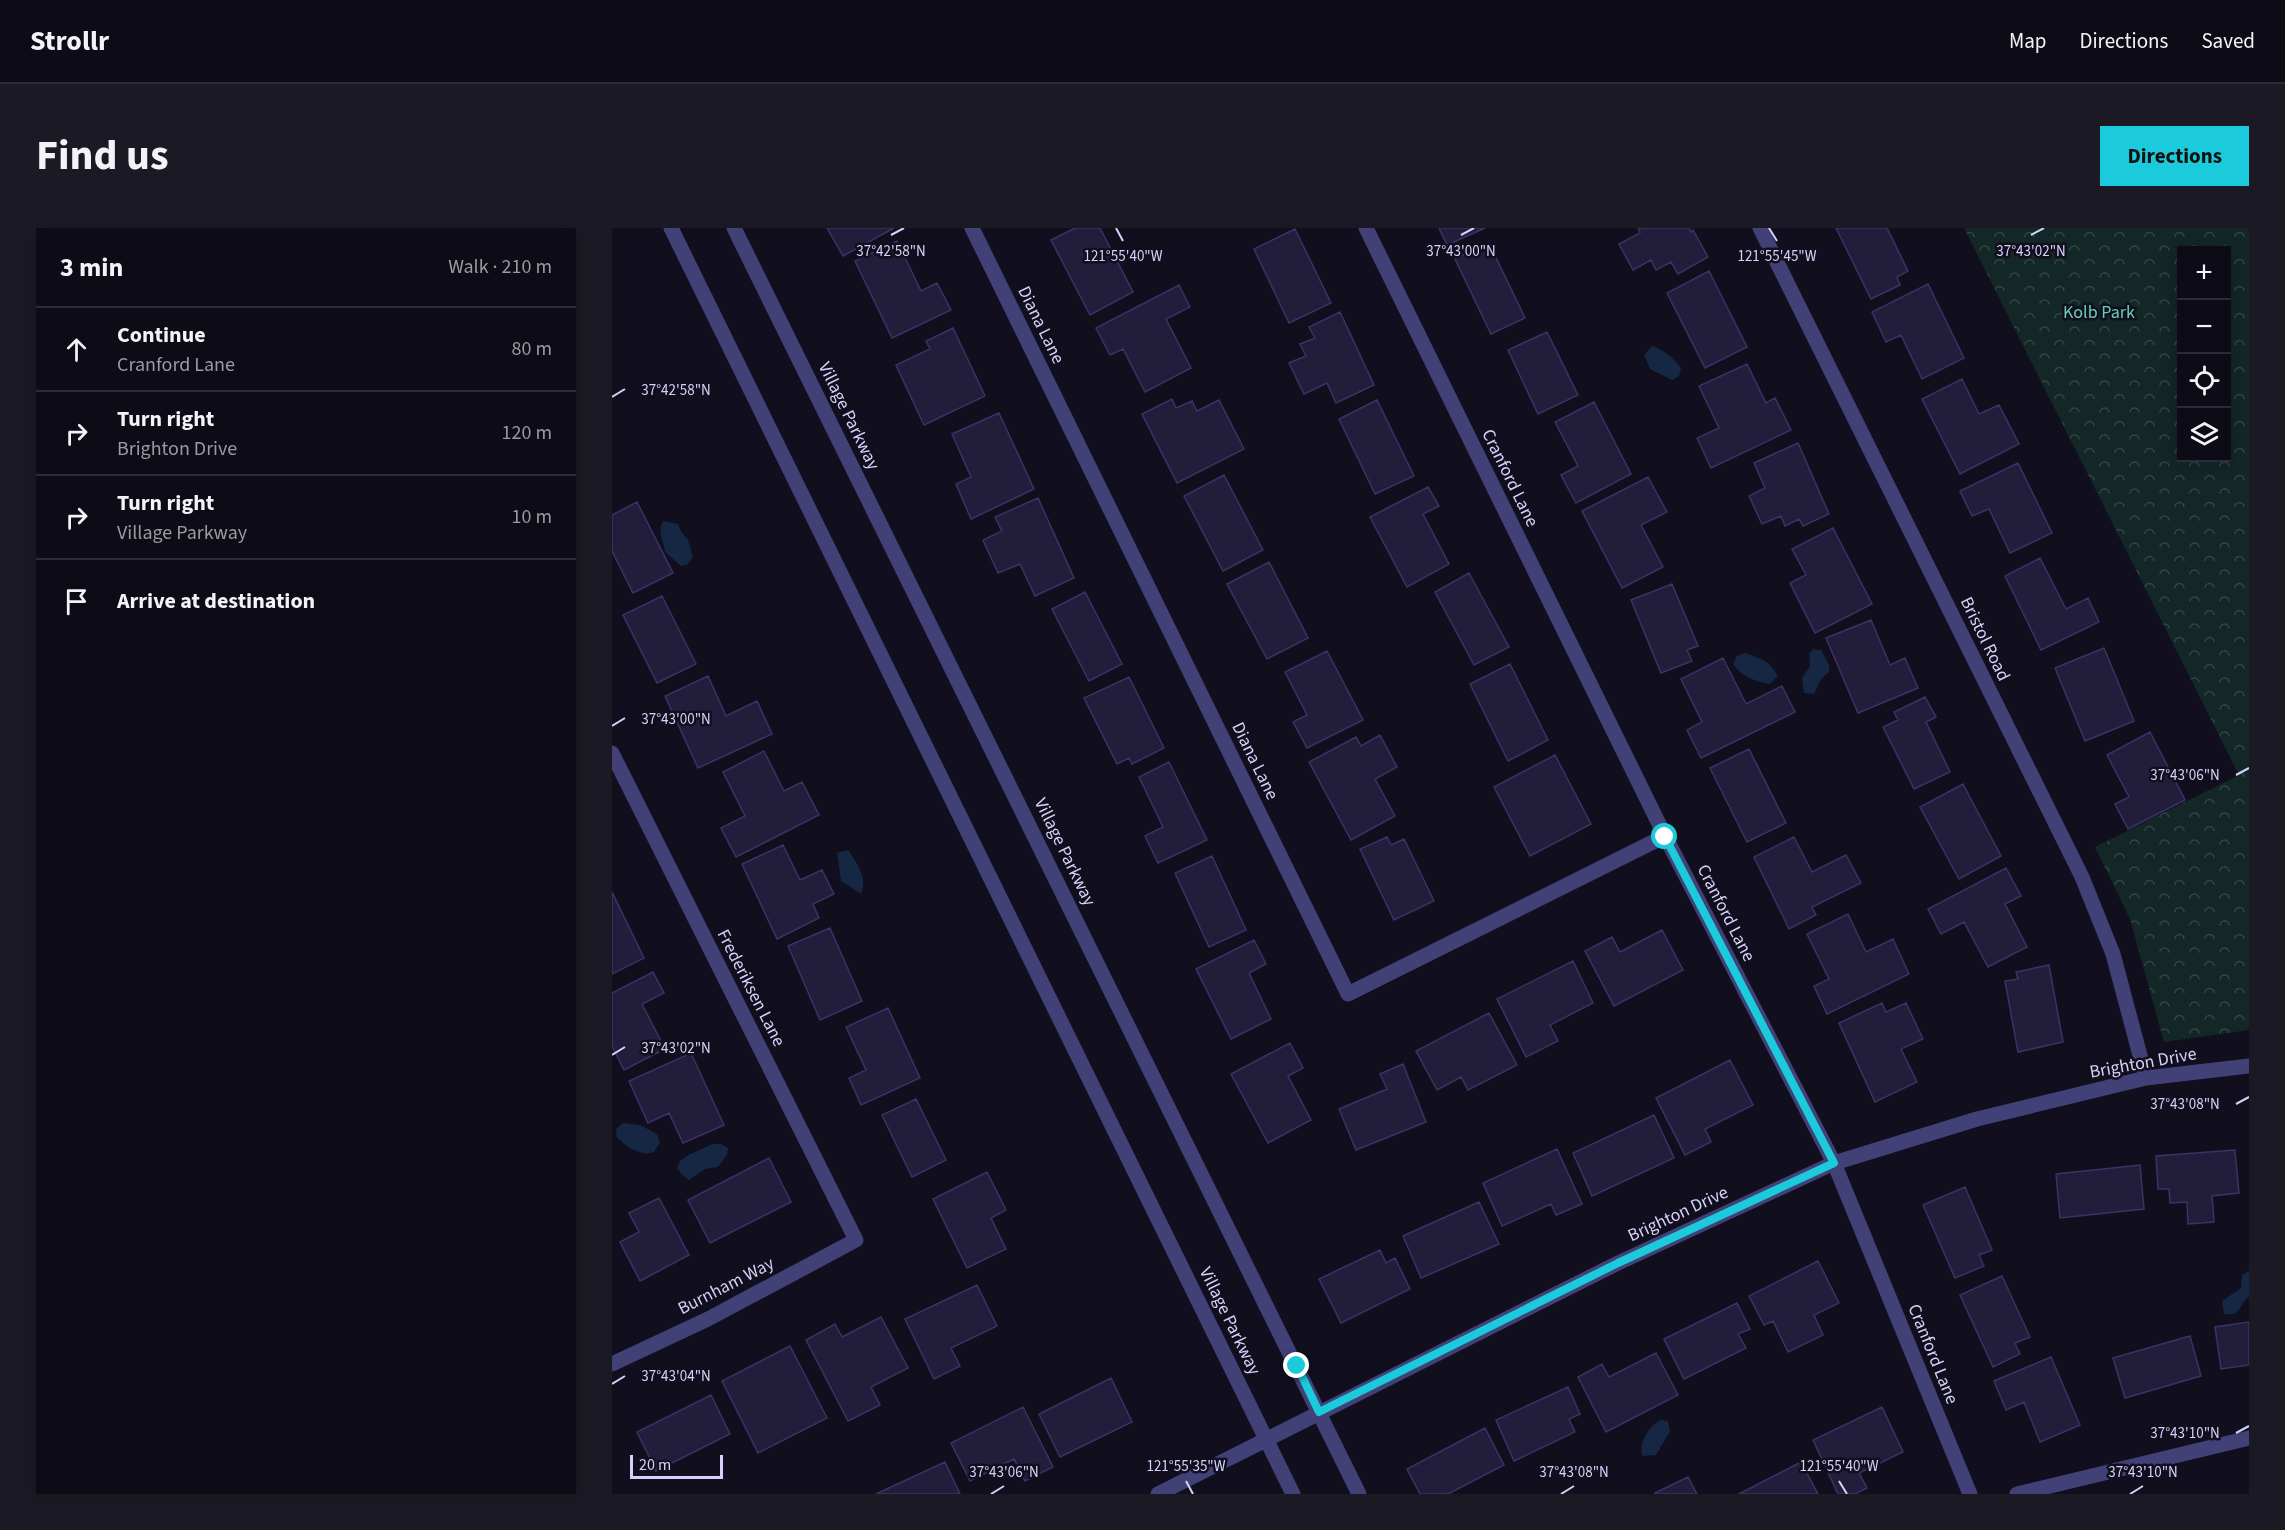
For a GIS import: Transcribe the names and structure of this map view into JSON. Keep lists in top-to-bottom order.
{
  "streets": {
    "street": [
      "Diana Lane",
      "Village Parkway",
      "Cranford Lane",
      "Bristol Road",
      "Frederiksen Lane",
      "Brighton Drive",
      "Burnham Way"
    ]
  },
  "crossings": [
    ["Diana Lane", "Cranford Lane"],
    ["Village Parkway", "Brighton Drive"],
    ["Cranford Lane", "Brighton Drive"],
    ["Bristol Road", "Brighton Drive"],
    ["Frederiksen Lane", "Burnham Way"]
  ],
  "parks": ["Kolb Park"],
  "scale_bar": "20 m",
  "page": {
    "header": "Strollr",
    "nav": ["Map", "Directions", "Saved"],
    "title": "Find us",
    "buttons": "Directions",
    "heading": ["3 min", "Walk · 210 m"],
    "map_buttons": ["+", "−"],
    "list": [
      ["Continue", "Cranford Lane", "80 m"],
      ["Turn right", "Brighton Drive", "120 m"],
      ["Turn right", "Village Parkway", "10 m"],
      "Arrive at destination"
    ],
    "scale": "20 m"
  },
  "coordinates": [
    "37°43'00\"N",
    "37°42'58\"N",
    "37°43'02\"N",
    "121°55'40\"W",
    "121°55'45\"W",
    "37°43'06\"N",
    "37°43'08\"N",
    "37°43'04\"N",
    "37°43'10\"N",
    "121°55'35\"W"
  ]
}
